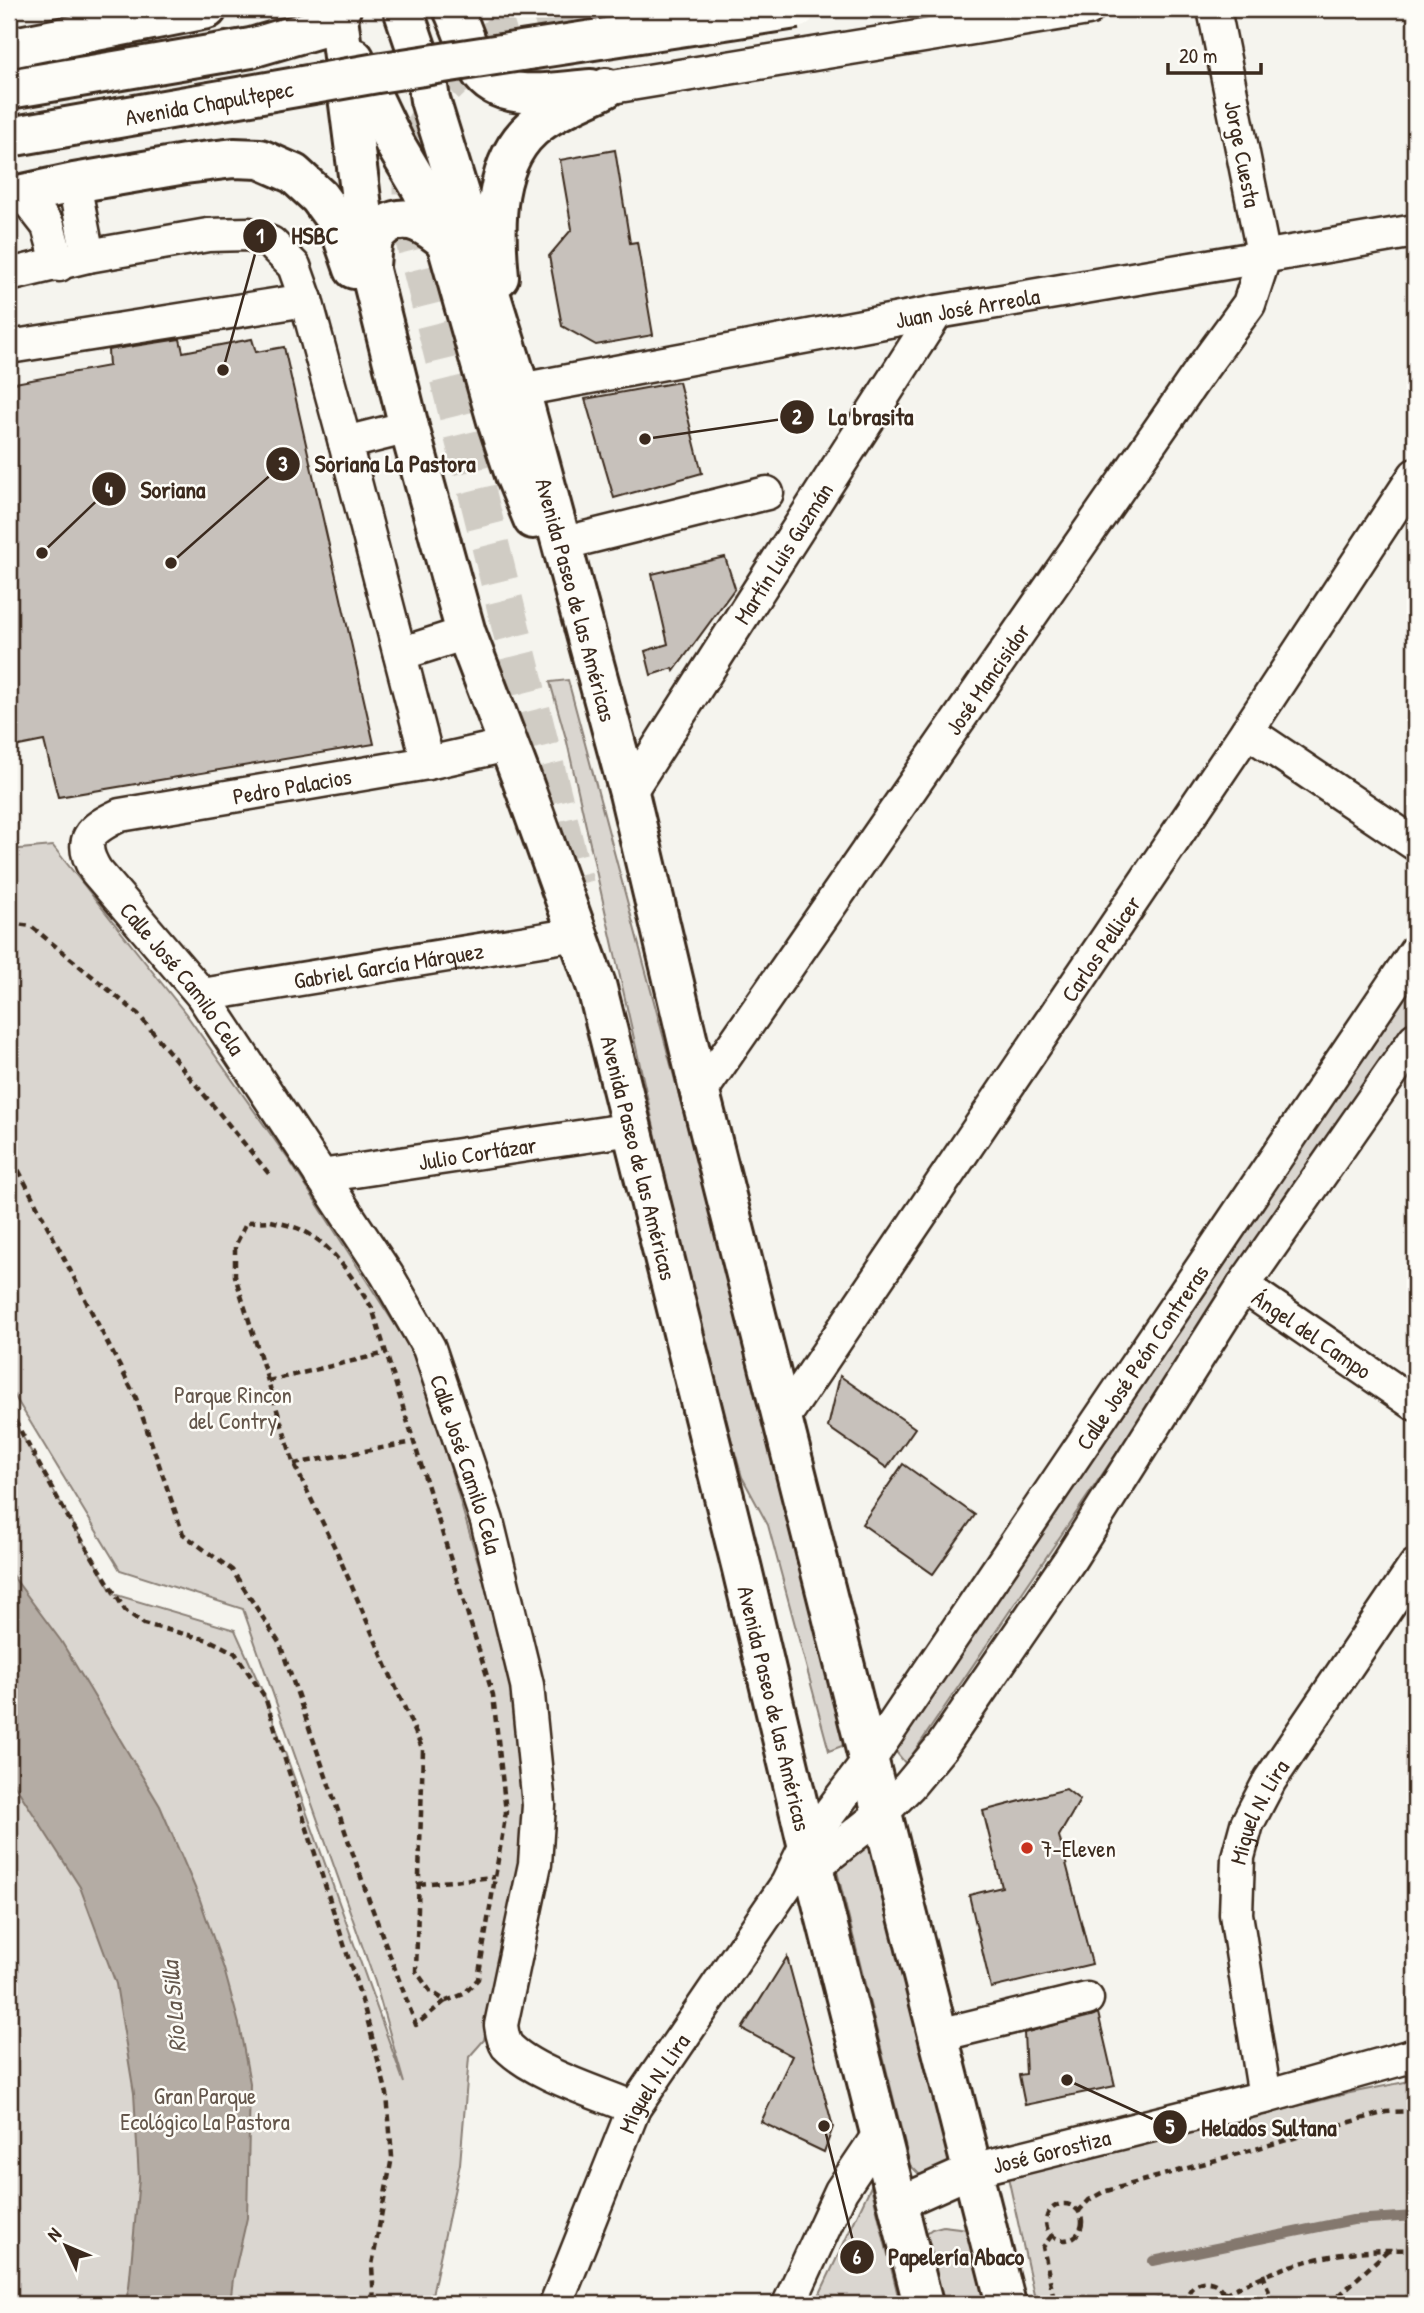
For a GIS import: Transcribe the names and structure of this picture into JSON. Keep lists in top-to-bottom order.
{
  "streets": {
    "main road": ["Avenida Chapultepec", "Avenida Paseo de las Américas"],
    "street": [
      "Jorge Cuesta",
      "Juan José Arreola",
      "Martín Luis Guzmán",
      "José Mancisidor",
      "Pedro Palacios",
      "Carlos Pellicer",
      "Gabriel García Márquez",
      "Calle José Camilo Cela",
      "Julio Cortázar",
      "Ángel del Campo",
      "Calle José Peón Contreras",
      "Miguel N. Lira",
      "José Gorostiza"
    ]
  },
  "crossings": [
    ["Avenida Chapultepec", "Avenida Paseo de las Américas"],
    ["Jorge Cuesta", "Juan José Arreola"],
    ["Jorge Cuesta", "José Mancisidor"],
    ["Juan José Arreola", "Martín Luis Guzmán"],
    ["Juan José Arreola", "Avenida Paseo de las Américas"],
    ["Juan José Arreola", "José Mancisidor"],
    ["Martín Luis Guzmán", "Avenida Paseo de las Américas"],
    ["Avenida Paseo de las Américas", "José Mancisidor"],
    ["Avenida Paseo de las Américas", "Pedro Palacios"],
    ["Avenida Paseo de las Américas", "Carlos Pellicer"],
    ["Avenida Paseo de las Américas", "Gabriel García Márquez"],
    ["Avenida Paseo de las Américas", "Julio Cortázar"],
    ["Avenida Paseo de las Américas", "Calle José Peón Contreras"],
    ["Avenida Paseo de las Américas", "Miguel N. Lira"],
    ["Avenida Paseo de las Américas", "José Gorostiza"],
    ["Pedro Palacios", "Calle José Camilo Cela"],
    ["Gabriel García Márquez", "Calle José Camilo Cela"],
    ["Calle José Camilo Cela", "Julio Cortázar"],
    ["Calle José Camilo Cela", "Miguel N. Lira"],
    ["Ángel del Campo", "Calle José Peón Contreras"],
    ["Calle José Peón Contreras", "Miguel N. Lira"],
    ["Miguel N. Lira", "José Gorostiza"]
  ],
  "water": ["Río La Silla"],
  "parks": ["Parque Rincon del Contry", "Gran Parque Ecológico La Pastora"],
  "places": [
    "HSBC",
    "La brasita",
    "Soriana",
    "Soriana La Pastora",
    "7-Eleven",
    "Helados Sultana",
    "Papelería Abaco"
  ],
  "scale_bar": "20 m",
  "north": "top left"
}
